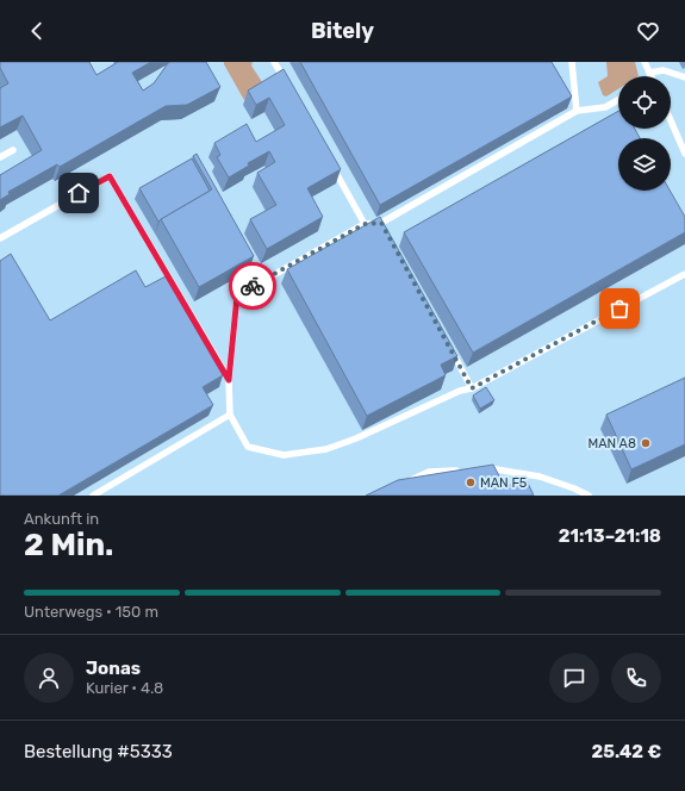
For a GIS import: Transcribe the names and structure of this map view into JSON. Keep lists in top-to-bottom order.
{
  "places": ["MAN A8", "MAN F5"],
  "page": {
    "header": "Bitely",
    "heading": ["2 Min.", "Ankunft in", "21:13–21:18"],
    "panel": [
      "Jonas",
      "Kurier · 4.8",
      "Bestellung #5333",
      "25.42 €"
    ],
    "bar": "Unterwegs · 150 m"
  }
}
